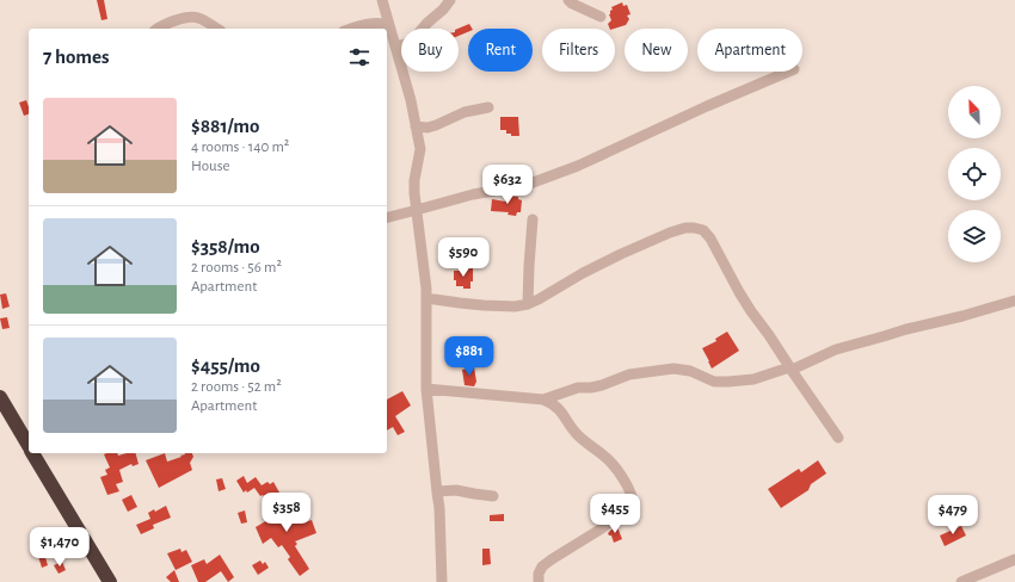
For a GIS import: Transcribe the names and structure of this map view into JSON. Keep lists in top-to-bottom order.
{
  "north": "top left",
  "page": {
    "chip": [
      "Buy",
      "Rent",
      "Filters",
      "New",
      "Apartment"
    ],
    "heading": "7 homes",
    "list": [
      {
        "name": "$881/mo",
        "note": "4 rooms · 140 m² · House"
      },
      {
        "name": "$358/mo",
        "note": "2 rooms · 56 m² · Apartment"
      },
      {
        "name": "$455/mo",
        "note": "2 rooms · 52 m² · Apartment"
      }
    ],
    "price": [
      "$632",
      "$590",
      "$881",
      "$358",
      "$455",
      "$479",
      "$1,470"
    ]
  }
}
